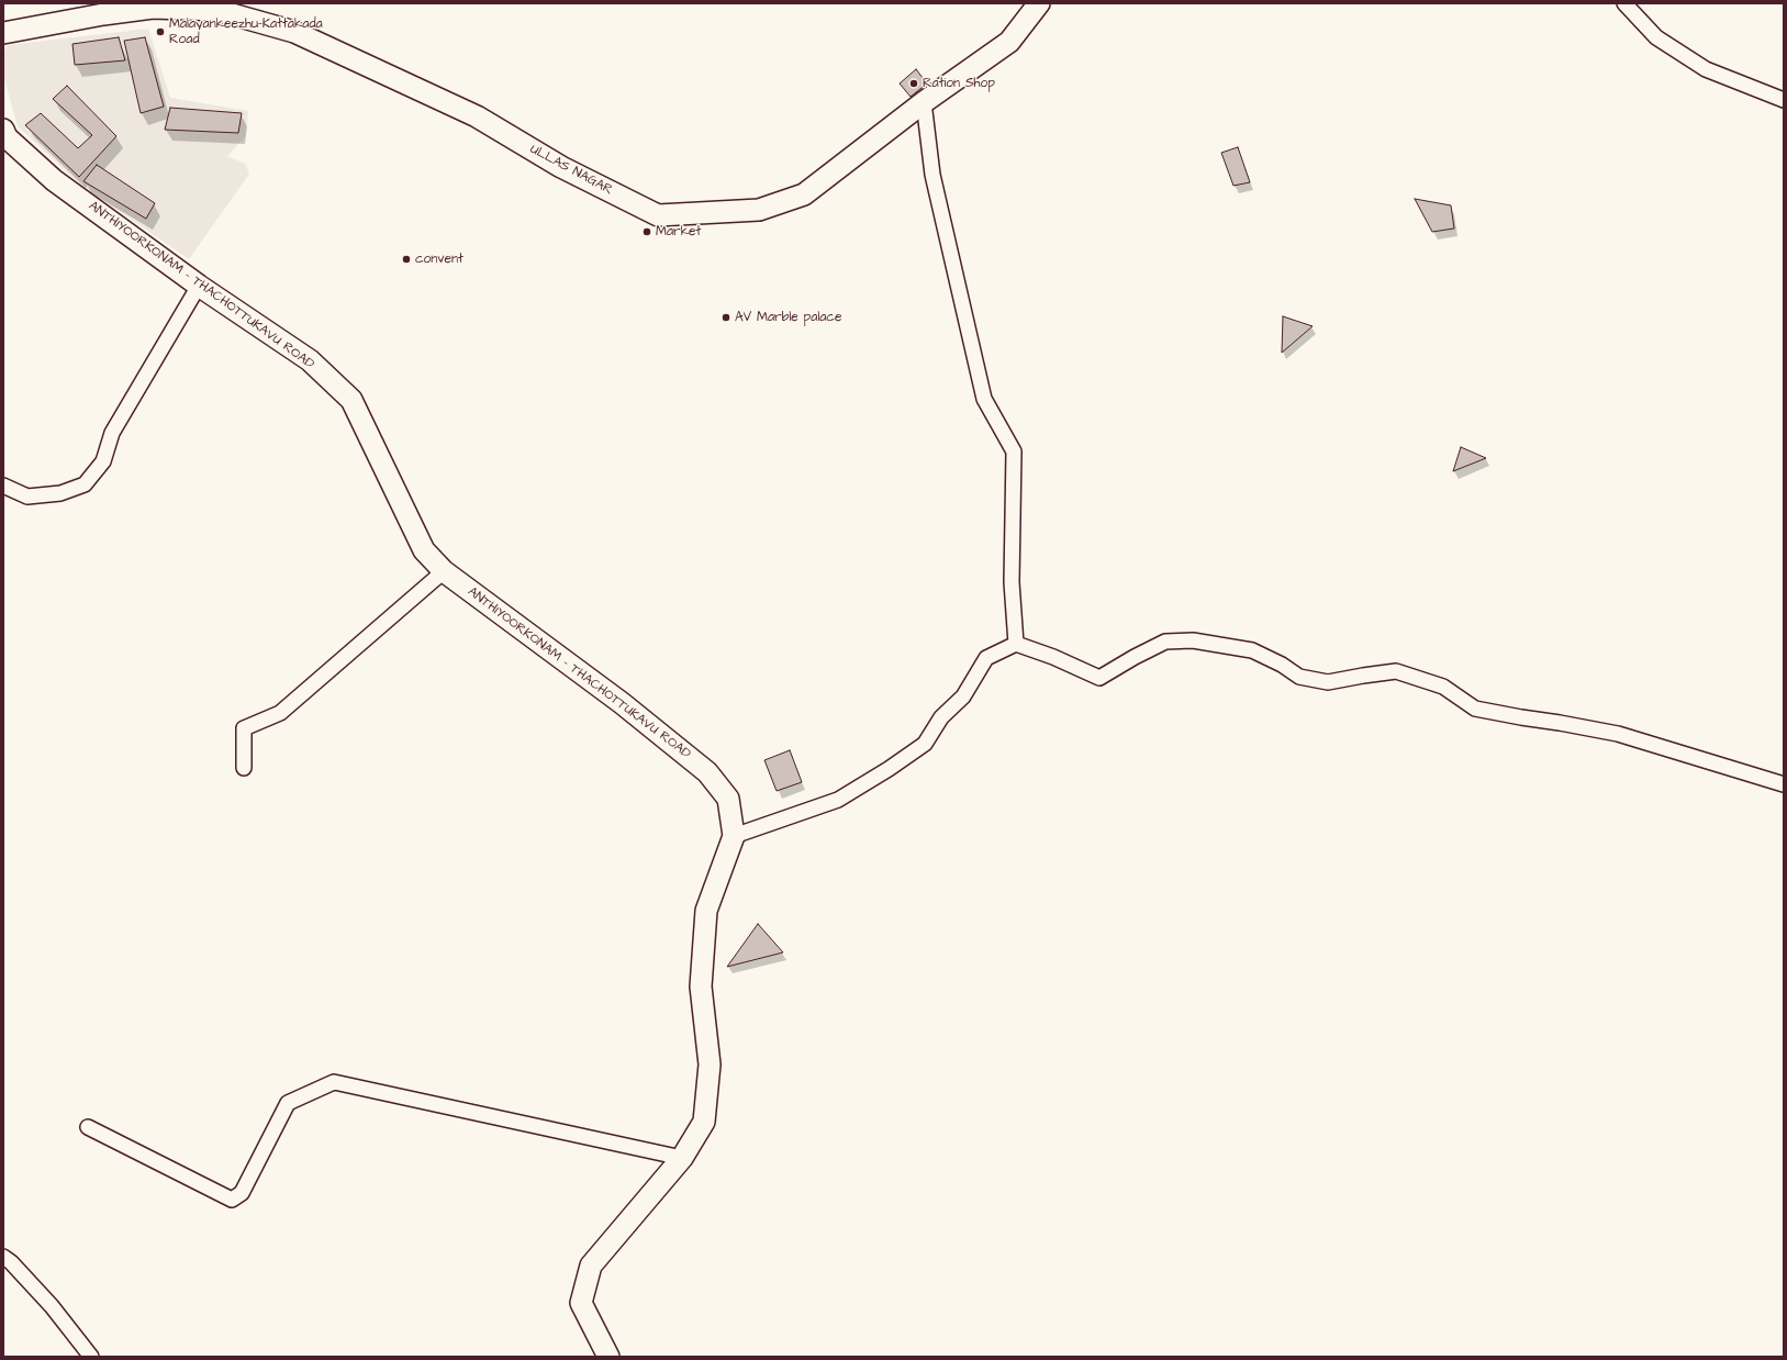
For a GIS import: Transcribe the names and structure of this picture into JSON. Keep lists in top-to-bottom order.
{
  "streets": {
    "main road": ["ULLAS NAGAR", "ANTHIYOORKONAM - THACHOTTUKAVU ROAD"]
  },
  "places": [
    "Malayankeezhu-Kattakada Road",
    "Ration Shop",
    "Market",
    "convent",
    "AV Marble palace"
  ]
}
